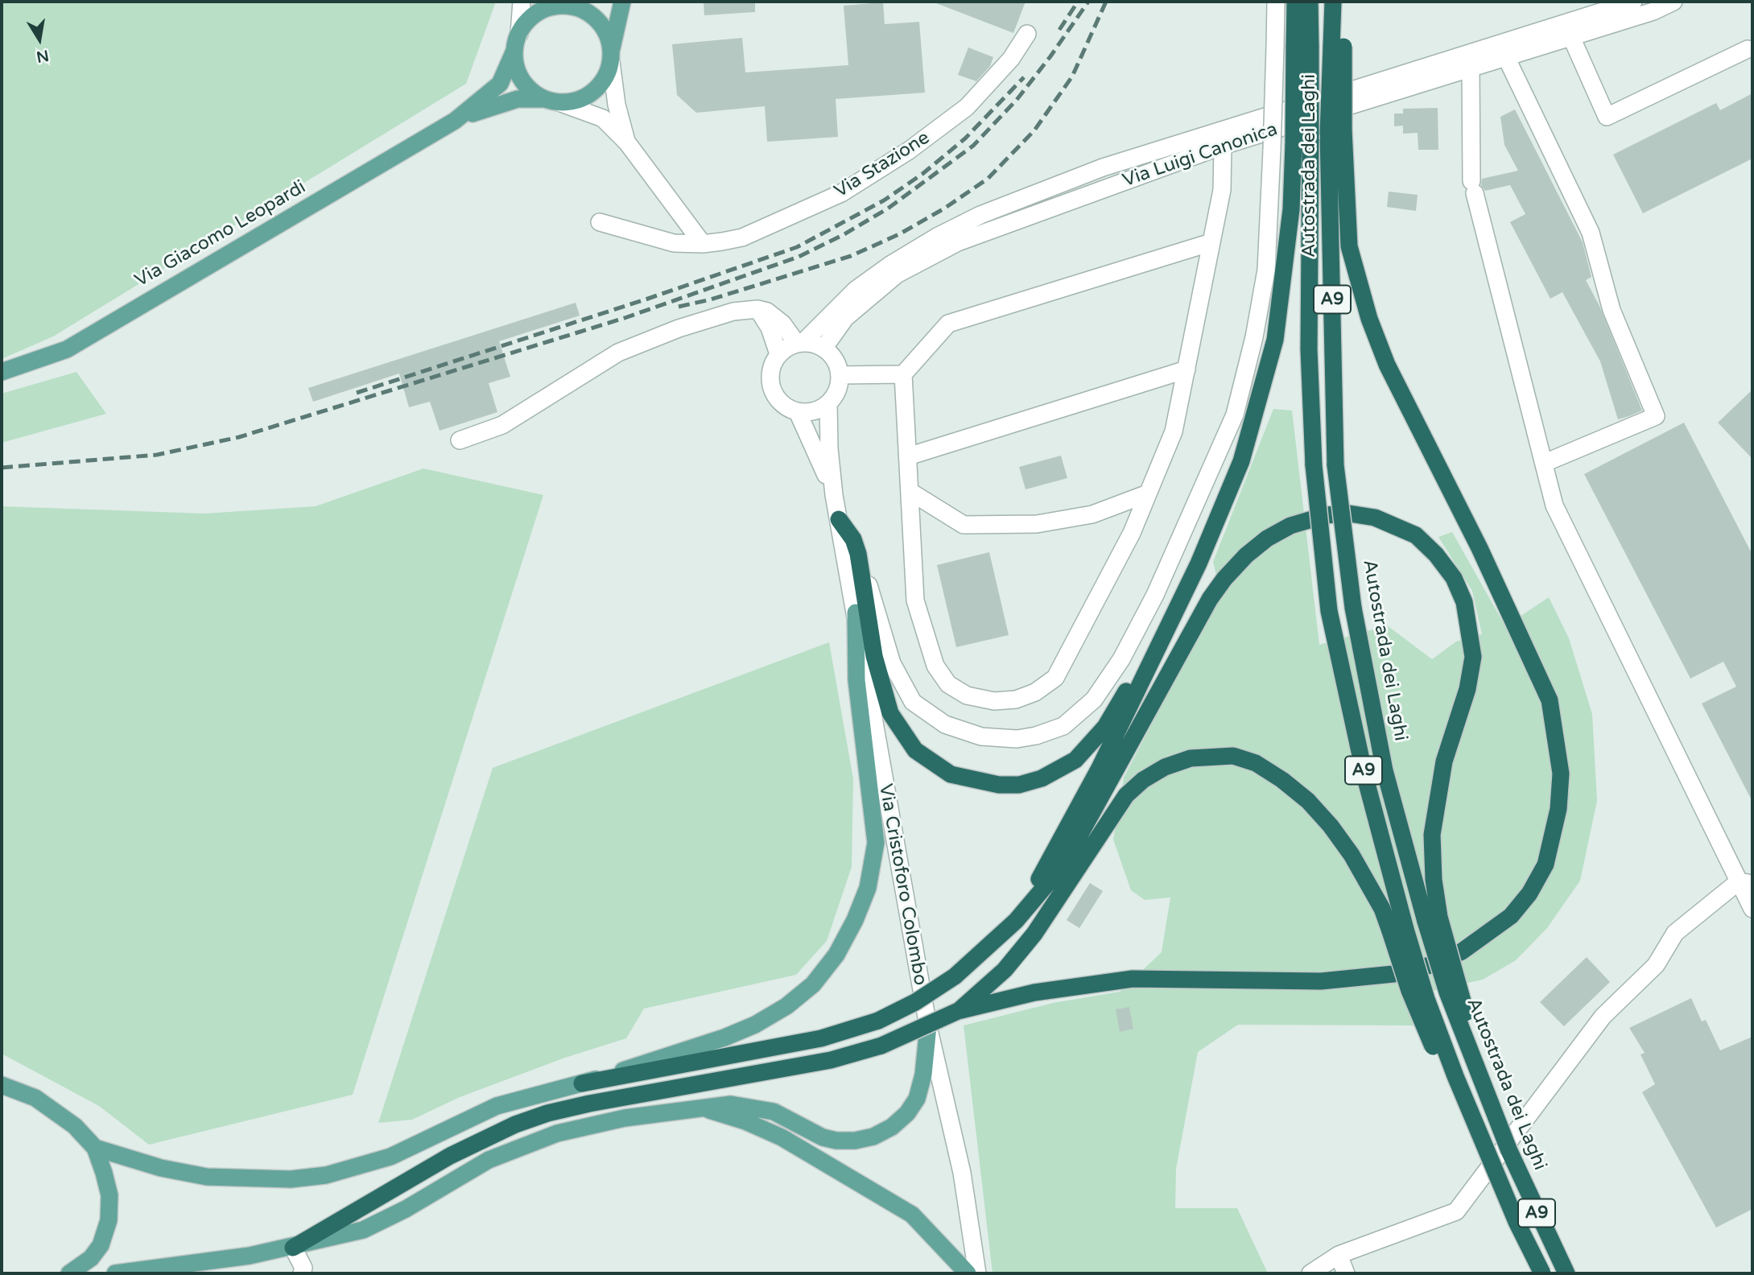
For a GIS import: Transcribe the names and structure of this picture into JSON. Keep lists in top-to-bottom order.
{
  "streets": {
    "highway": ["Autostrada dei Laghi", "A9"],
    "main road": ["Via Giacomo Leopardi"],
    "street": ["Via Luigi Canonica", "Via Stazione", "Via Cristoforo Colombo"]
  },
  "crossings": [
    ["Via Luigi Canonica", "Via Cristoforo Colombo"]
  ],
  "north": "bottom"
}
